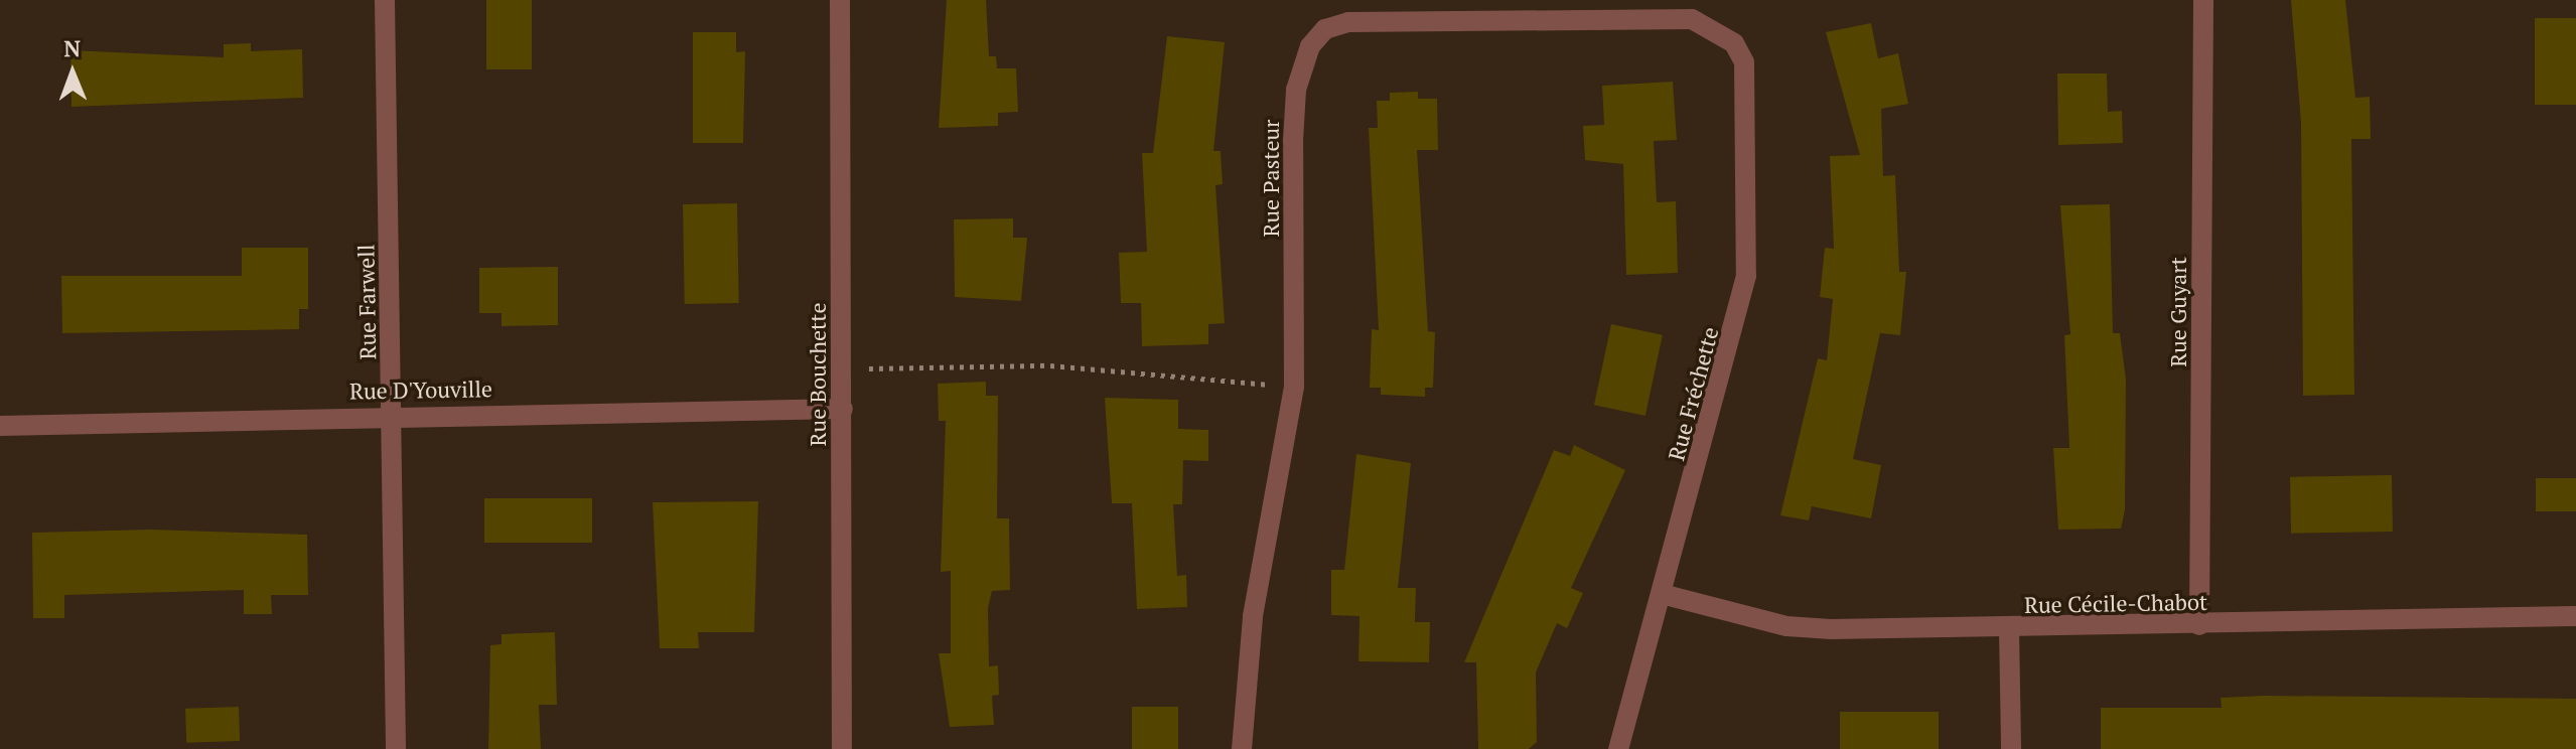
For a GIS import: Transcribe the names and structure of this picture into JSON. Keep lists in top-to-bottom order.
{
  "streets": {
    "street": [
      "Rue Pasteur",
      "Rue Farwell",
      "Rue Guyart",
      "Rue Bouchette",
      "Rue D'Youville",
      "Rue Fréchette",
      "Rue Cécile-Chabot"
    ]
  },
  "crossings": [
    ["Rue Pasteur", "Rue Fréchette"],
    ["Rue Farwell", "Rue D'Youville"],
    ["Rue Guyart", "Rue Cécile-Chabot"],
    ["Rue Bouchette", "Rue D'Youville"],
    ["Rue Fréchette", "Rue Cécile-Chabot"]
  ],
  "north": "top"
}
